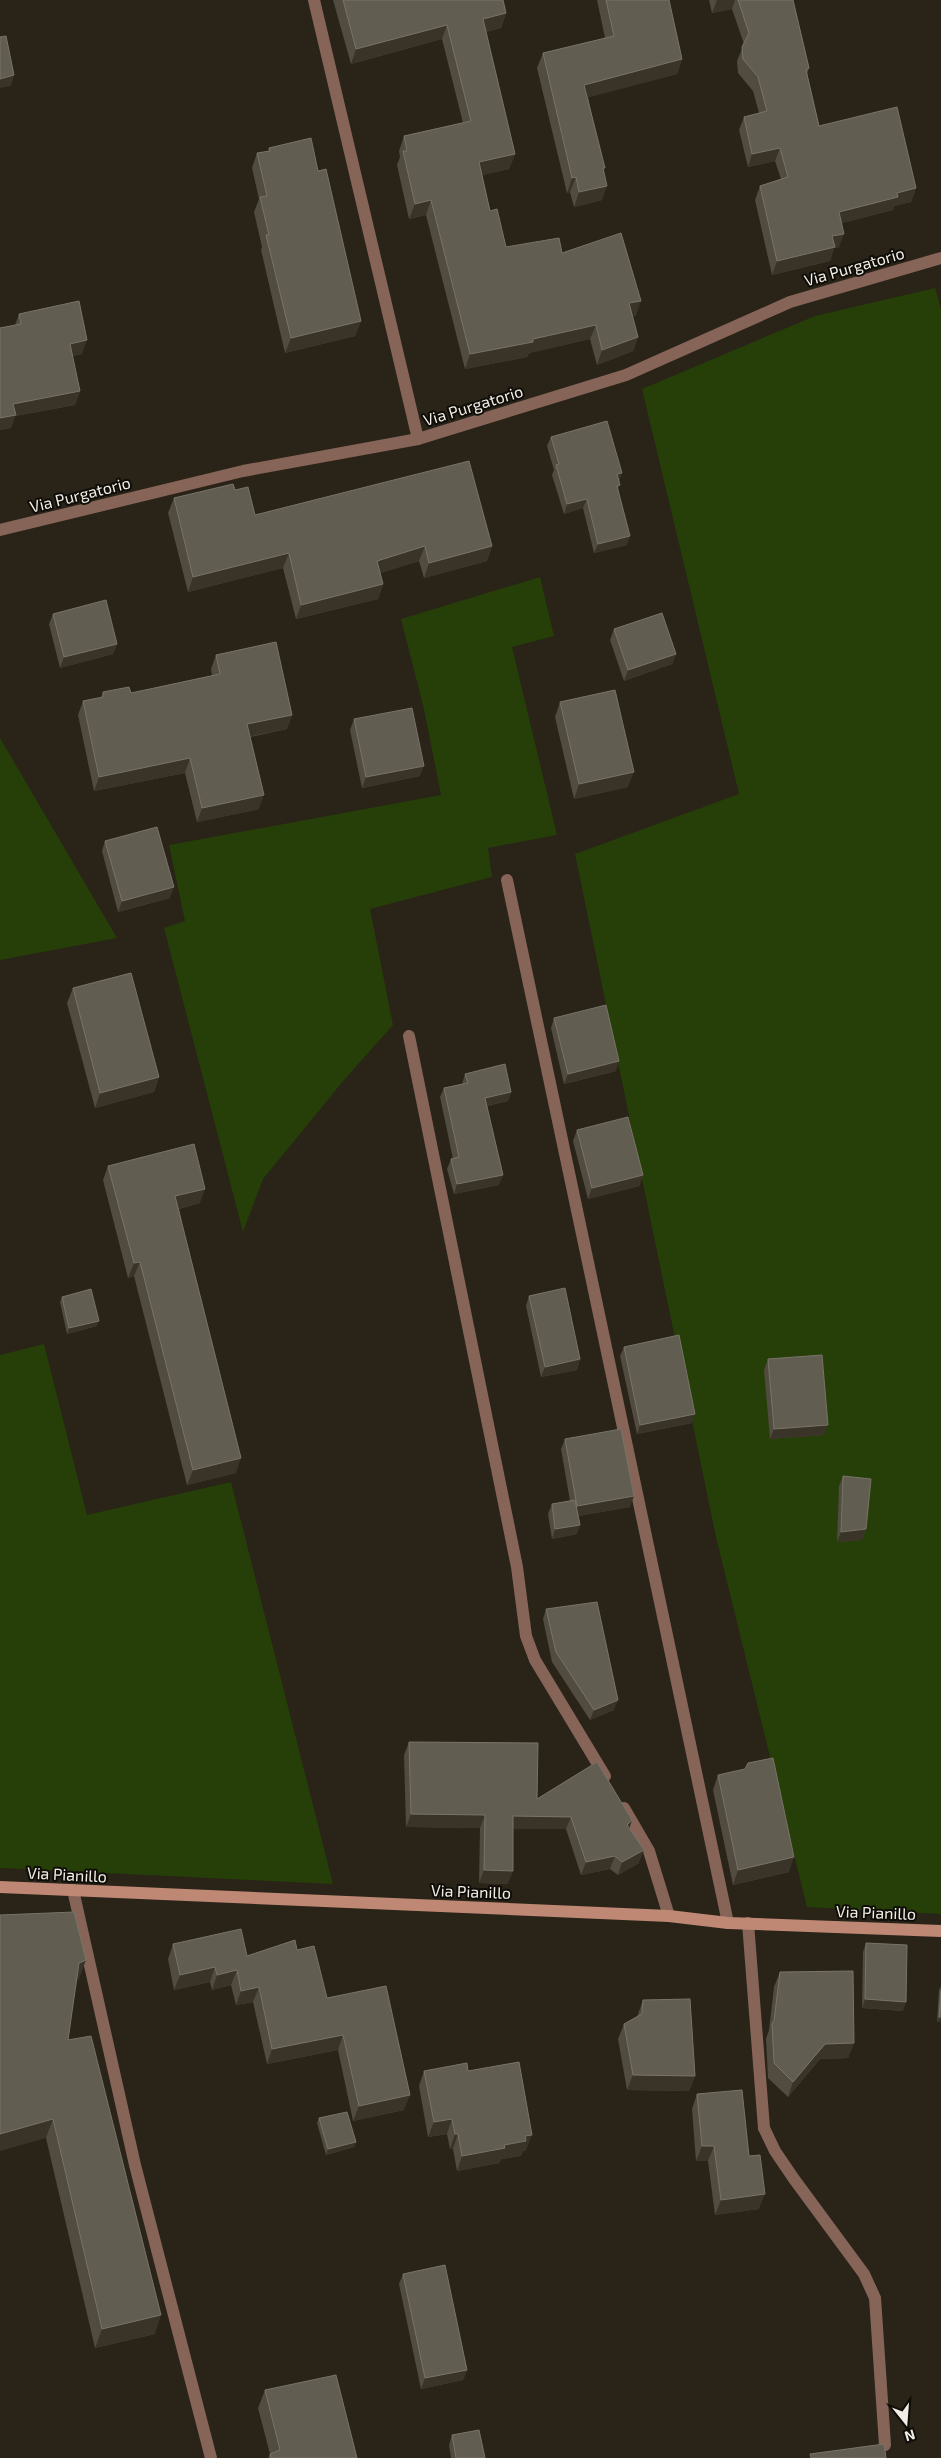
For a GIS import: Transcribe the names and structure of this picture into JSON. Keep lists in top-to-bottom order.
{
  "streets": {
    "street": ["Via Purgatorio", "Via Pianillo"]
  },
  "north": "bottom"
}
